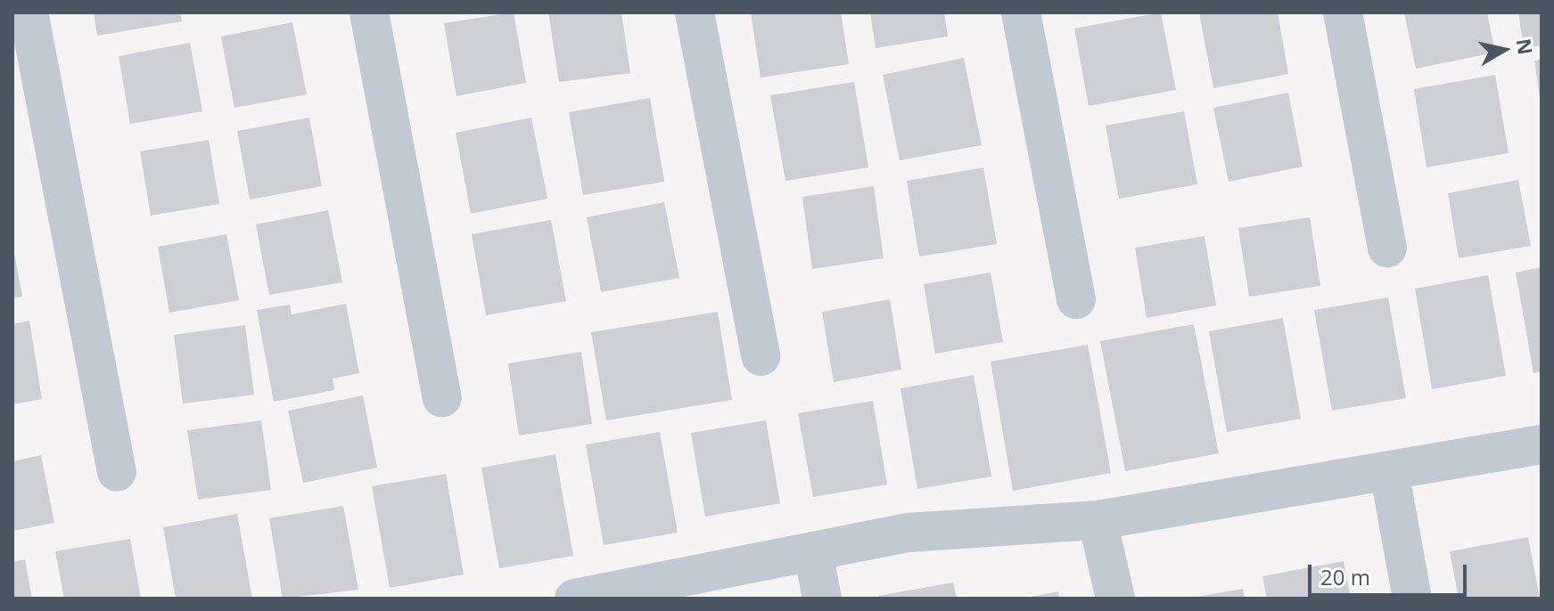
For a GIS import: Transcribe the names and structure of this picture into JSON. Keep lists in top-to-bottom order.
{
  "scale_bar": "20 m",
  "north": "right"
}
